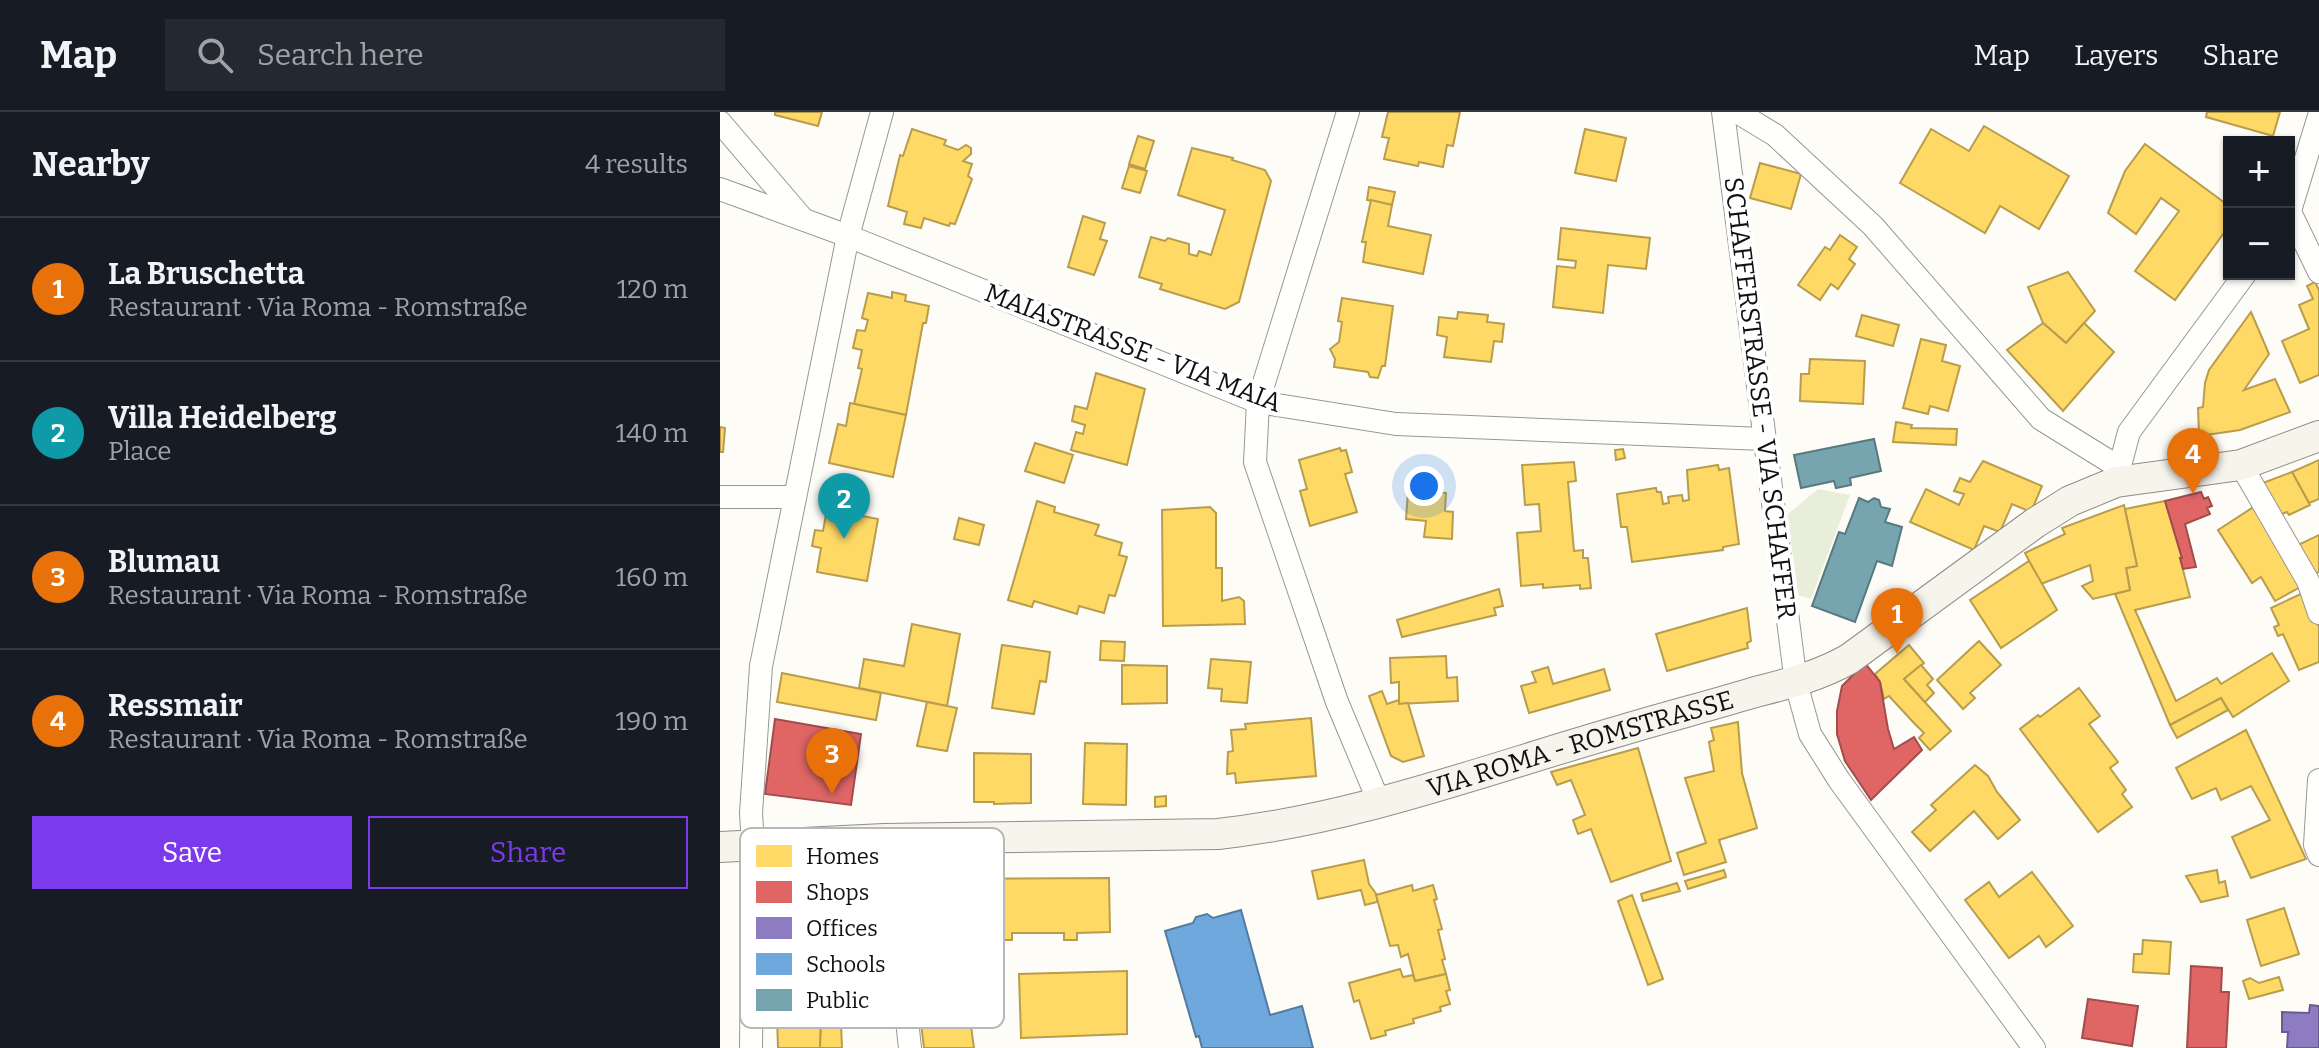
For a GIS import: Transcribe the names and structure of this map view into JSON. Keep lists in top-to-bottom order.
{
  "streets": {
    "street": ["MAIASTRASSE - VIA MAIA", "SCHAFFERSTRASSE - VIA SCHAFFER", "VIA ROMA - ROMSTRASSE"]
  },
  "crossings": [
    ["MAIASTRASSE - VIA MAIA", "SCHAFFERSTRASSE - VIA SCHAFFER"],
    ["SCHAFFERSTRASSE - VIA SCHAFFER", "VIA ROMA - ROMSTRASSE"]
  ],
  "legend": [
    "Homes",
    "Shops",
    "Offices",
    "Schools",
    "Public"
  ],
  "page": {
    "header": "Map",
    "search": "Search here",
    "nav": ["Map", "Layers", "Share"],
    "heading": ["Nearby", "4 results"],
    "map_buttons": ["+", "−"],
    "list": [
      {
        "mark": "1",
        "name": "La Bruschetta",
        "note": "Restaurant · Via Roma - Romstraße",
        "value": "120 m"
      },
      {
        "mark": "2",
        "name": "Villa Heidelberg",
        "note": "Place",
        "value": "140 m"
      },
      {
        "mark": "3",
        "name": "Blumau",
        "note": "Restaurant · Via Roma - Romstraße",
        "value": "160 m"
      },
      {
        "mark": "4",
        "name": "Ressmair",
        "note": "Restaurant · Via Roma - Romstraße",
        "value": "190 m"
      }
    ],
    "pins": [
      "4",
      "2",
      "1",
      "3"
    ],
    "buttons": ["Save", "Share"]
  }
}
